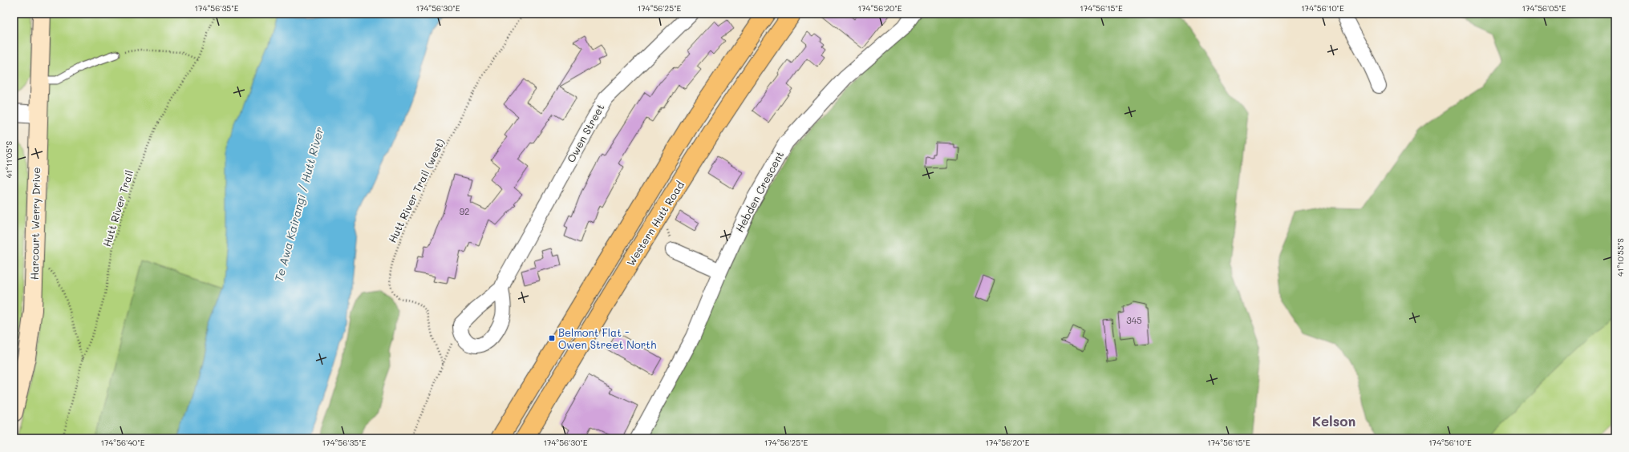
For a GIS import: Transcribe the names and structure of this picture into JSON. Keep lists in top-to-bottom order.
{
  "streets": {
    "highway": ["Western Hutt Road"],
    "main road": ["Harcourt Werry Drive"],
    "street": ["Owen Street", "Hebden Crescent"],
    "path": ["Hutt River Trail (west)", "Hutt River Trail"]
  },
  "districts": ["Kelson"],
  "water": ["Te Awa Kairangi / Hutt River"],
  "places": {
    "transit": ["Belmont Flat - Owen Street North"]
  },
  "house_numbers": ["92", "345"],
  "coordinates": [
    "174°56'35\"E",
    "174°56'30\"E",
    "174°56'25\"E",
    "174°56'20\"E",
    "174°56'15\"E",
    "174°56'10\"E",
    "174°56'05\"E",
    "41°11'05\"S",
    "41°10'55\"S",
    "174°56'40\"E"
  ]
}
